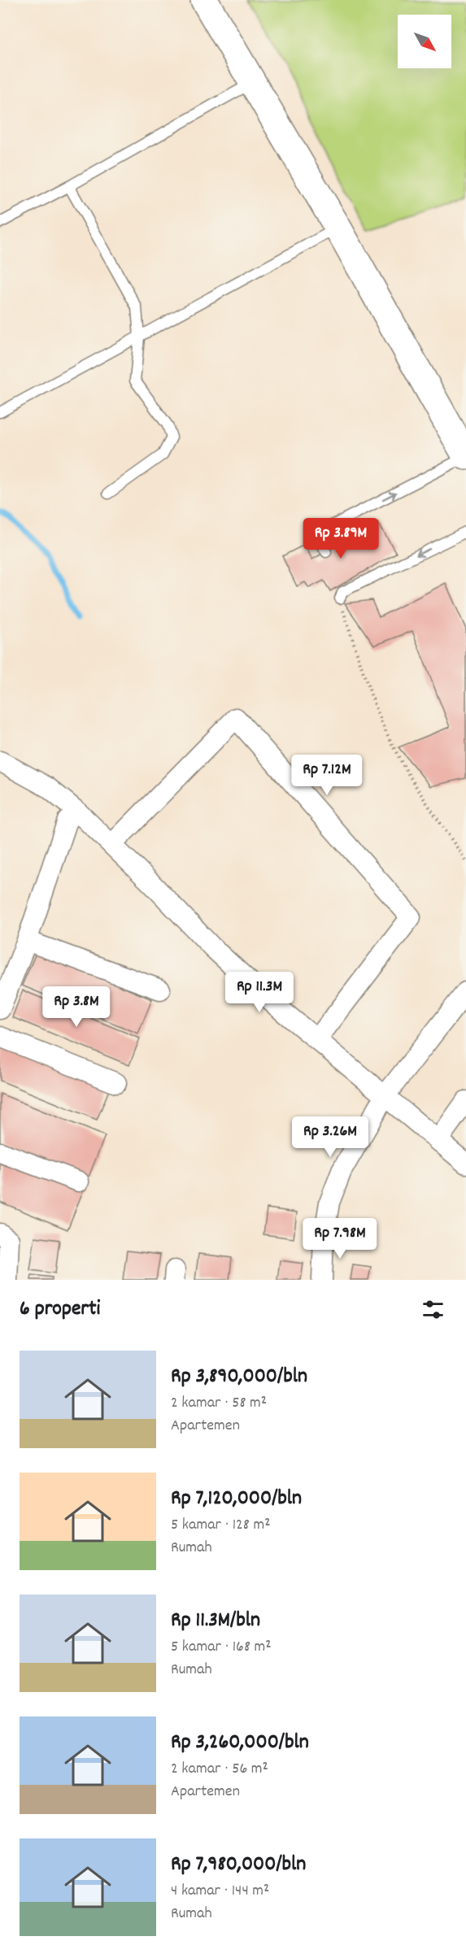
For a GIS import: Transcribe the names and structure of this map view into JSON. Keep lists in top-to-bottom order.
{
  "north": "bottom right",
  "page": {
    "price": [
      "Rp 3.89M",
      "Rp 7.12M",
      "Rp 11.3M",
      "Rp 3.8M",
      "Rp 3.26M",
      "Rp 7.98M"
    ],
    "heading": "6 properti",
    "list": [
      {
        "name": "Rp 3,890,000/bln",
        "note": "2 kamar · 58 m² · Apartemen"
      },
      {
        "name": "Rp 7,120,000/bln",
        "note": "5 kamar · 128 m² · Rumah"
      },
      {
        "name": "Rp 11.3M/bln",
        "note": "5 kamar · 168 m² · Rumah"
      },
      {
        "name": "Rp 3,260,000/bln",
        "note": "2 kamar · 56 m² · Apartemen"
      },
      {
        "name": "Rp 7,980,000/bln",
        "note": "4 kamar · 144 m² · Rumah"
      }
    ]
  }
}
